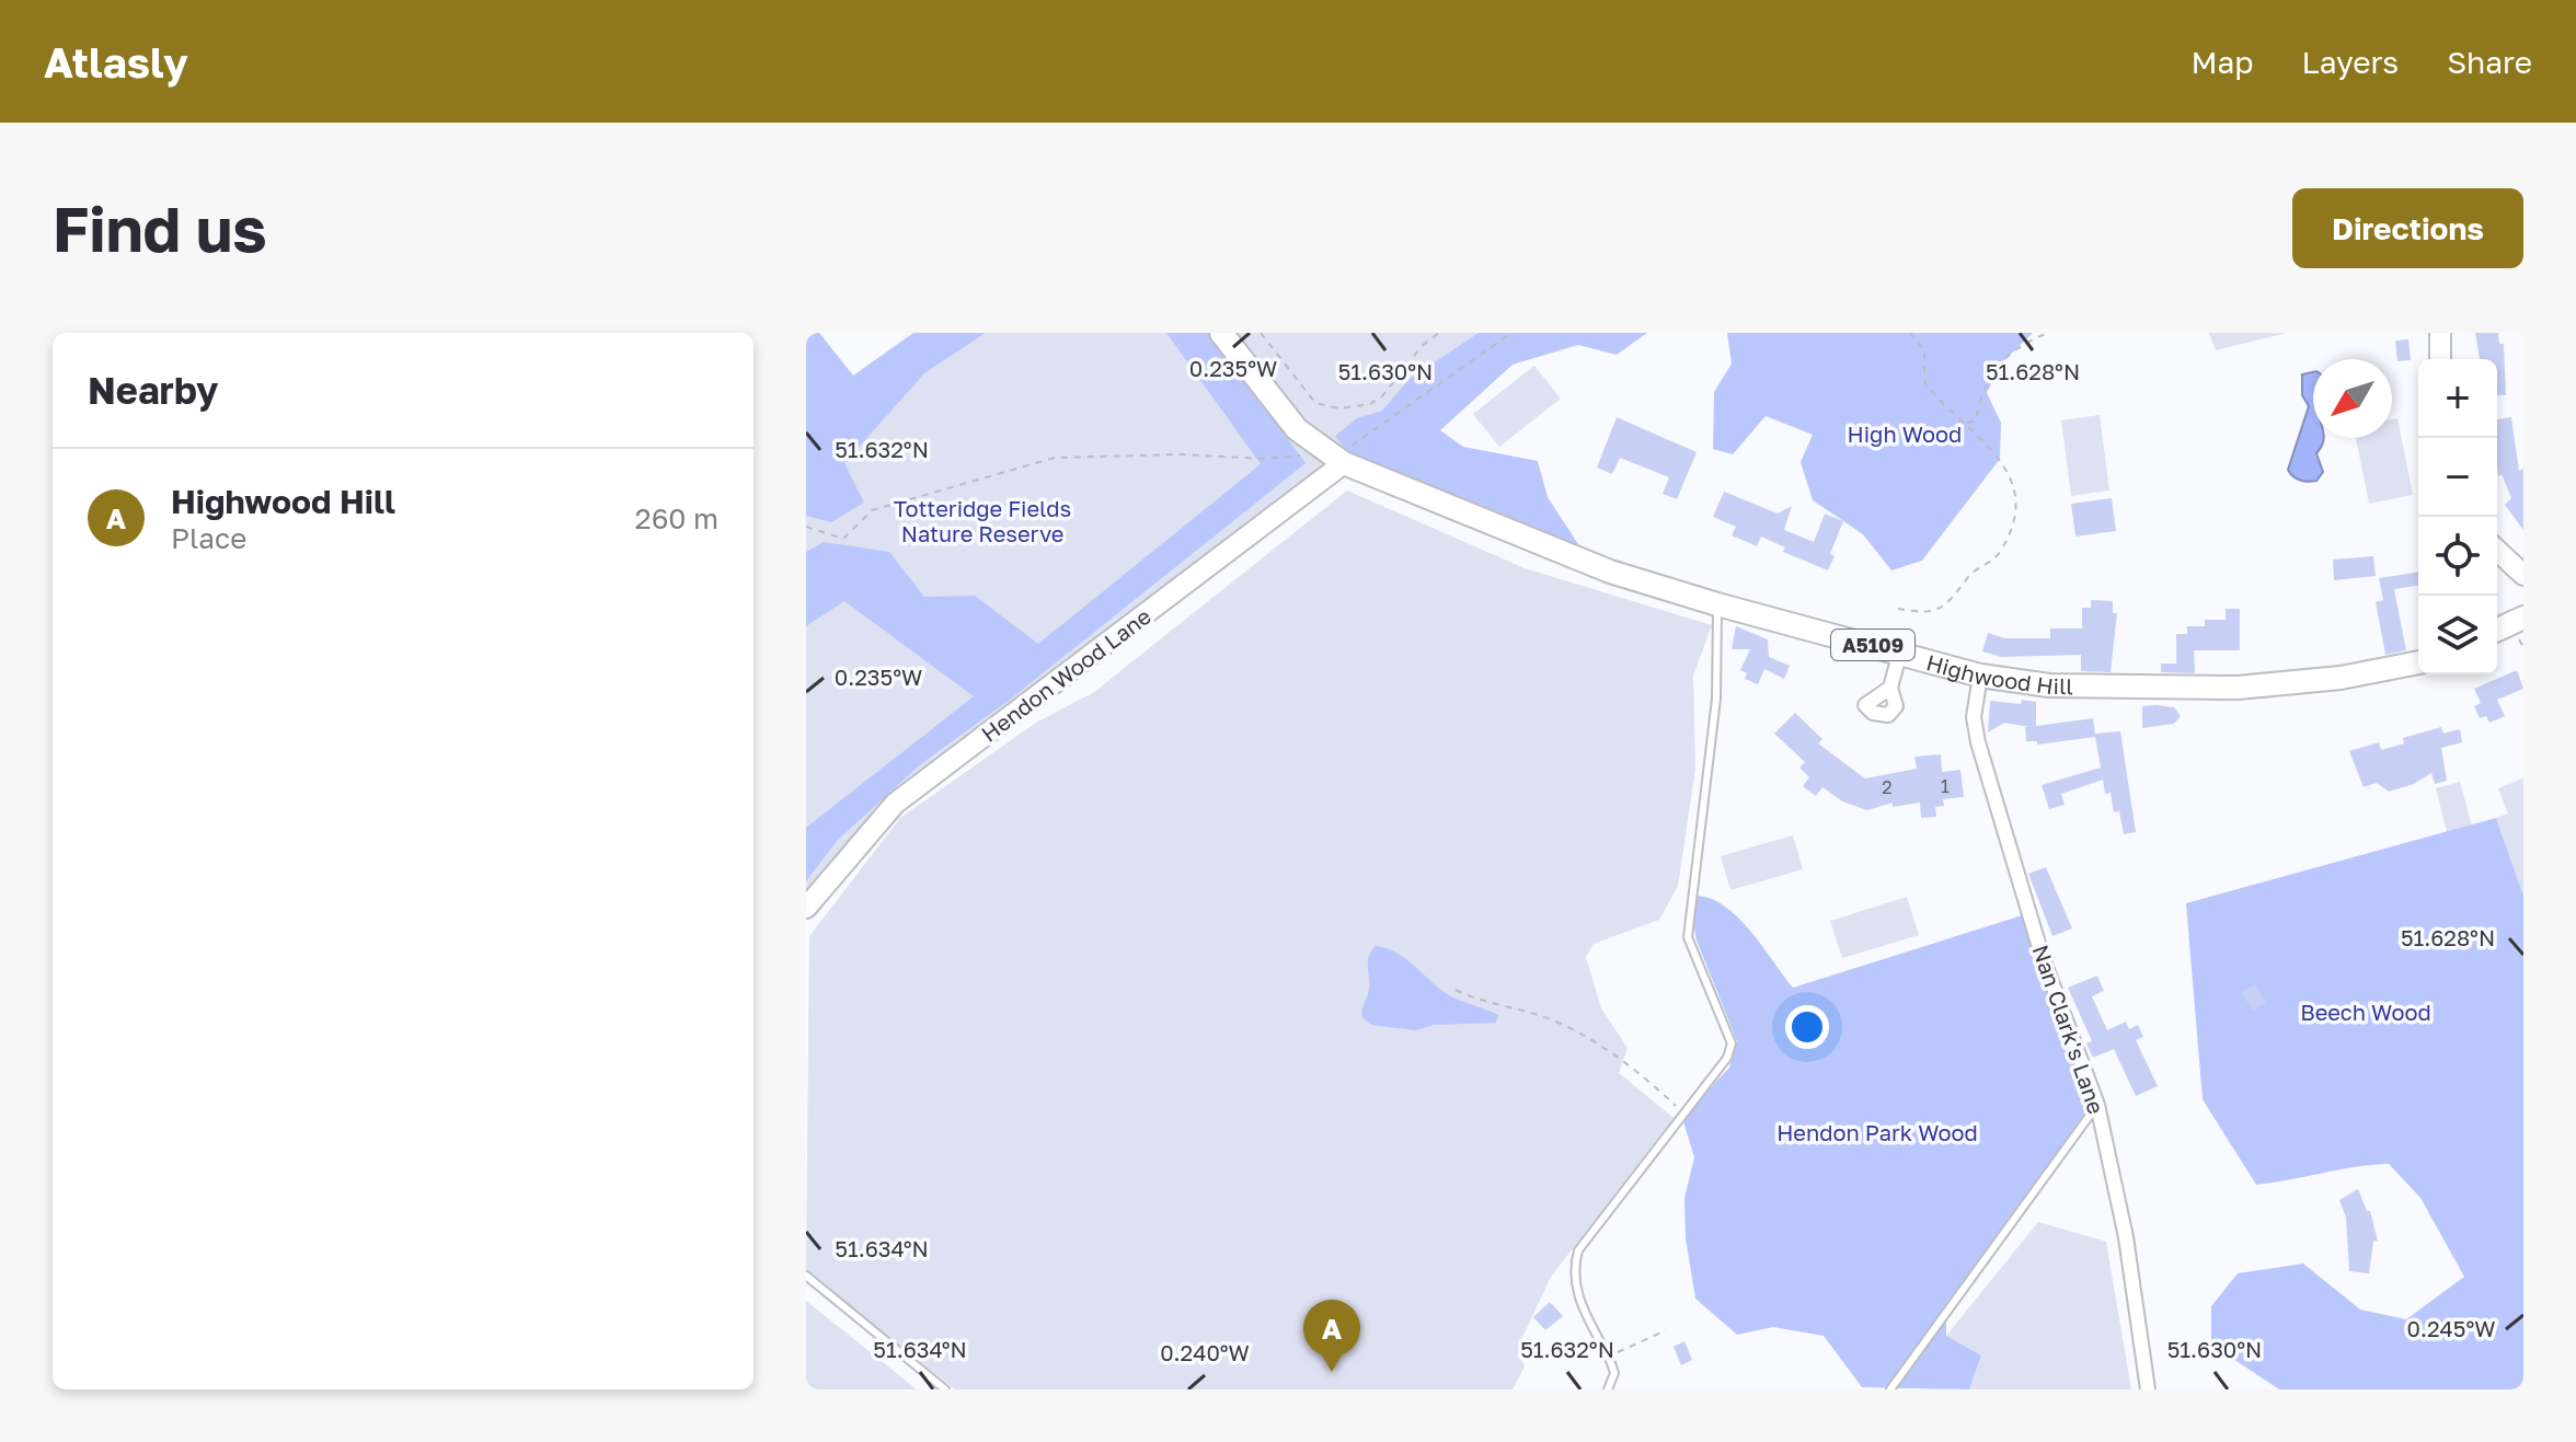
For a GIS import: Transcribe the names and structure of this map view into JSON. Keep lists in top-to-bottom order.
{
  "streets": {
    "main road": ["A5109", "Highwood Hill", "Hendon Wood Lane"],
    "street": ["Nan Clark's Lane"]
  },
  "crossings": [
    ["A5109", "Highwood Hill"],
    ["A5109", "Hendon Wood Lane"],
    ["Highwood Hill", "Hendon Wood Lane"],
    ["Highwood Hill", "Nan Clark's Lane"]
  ],
  "parks": [
    "High Wood",
    "Totteridge Fields Nature Reserve",
    "Beech Wood",
    "Hendon Park Wood"
  ],
  "house_numbers": ["1", "2"],
  "north": "bottom left",
  "page": {
    "header": "Atlasly",
    "nav": ["Map", "Layers", "Share"],
    "buttons": "Directions",
    "title": "Find us",
    "heading": "Nearby",
    "map_buttons": ["+", "−"],
    "list": [
      {
        "mark": "A",
        "name": "Highwood Hill",
        "note": "Place",
        "value": "260 m"
      }
    ],
    "pins": "A"
  },
  "coordinates": [
    "0.235°W",
    "51.630°N",
    "51.628°N",
    "51.632°N",
    "51.634°N",
    "0.245°W",
    "0.240°W"
  ]
}
